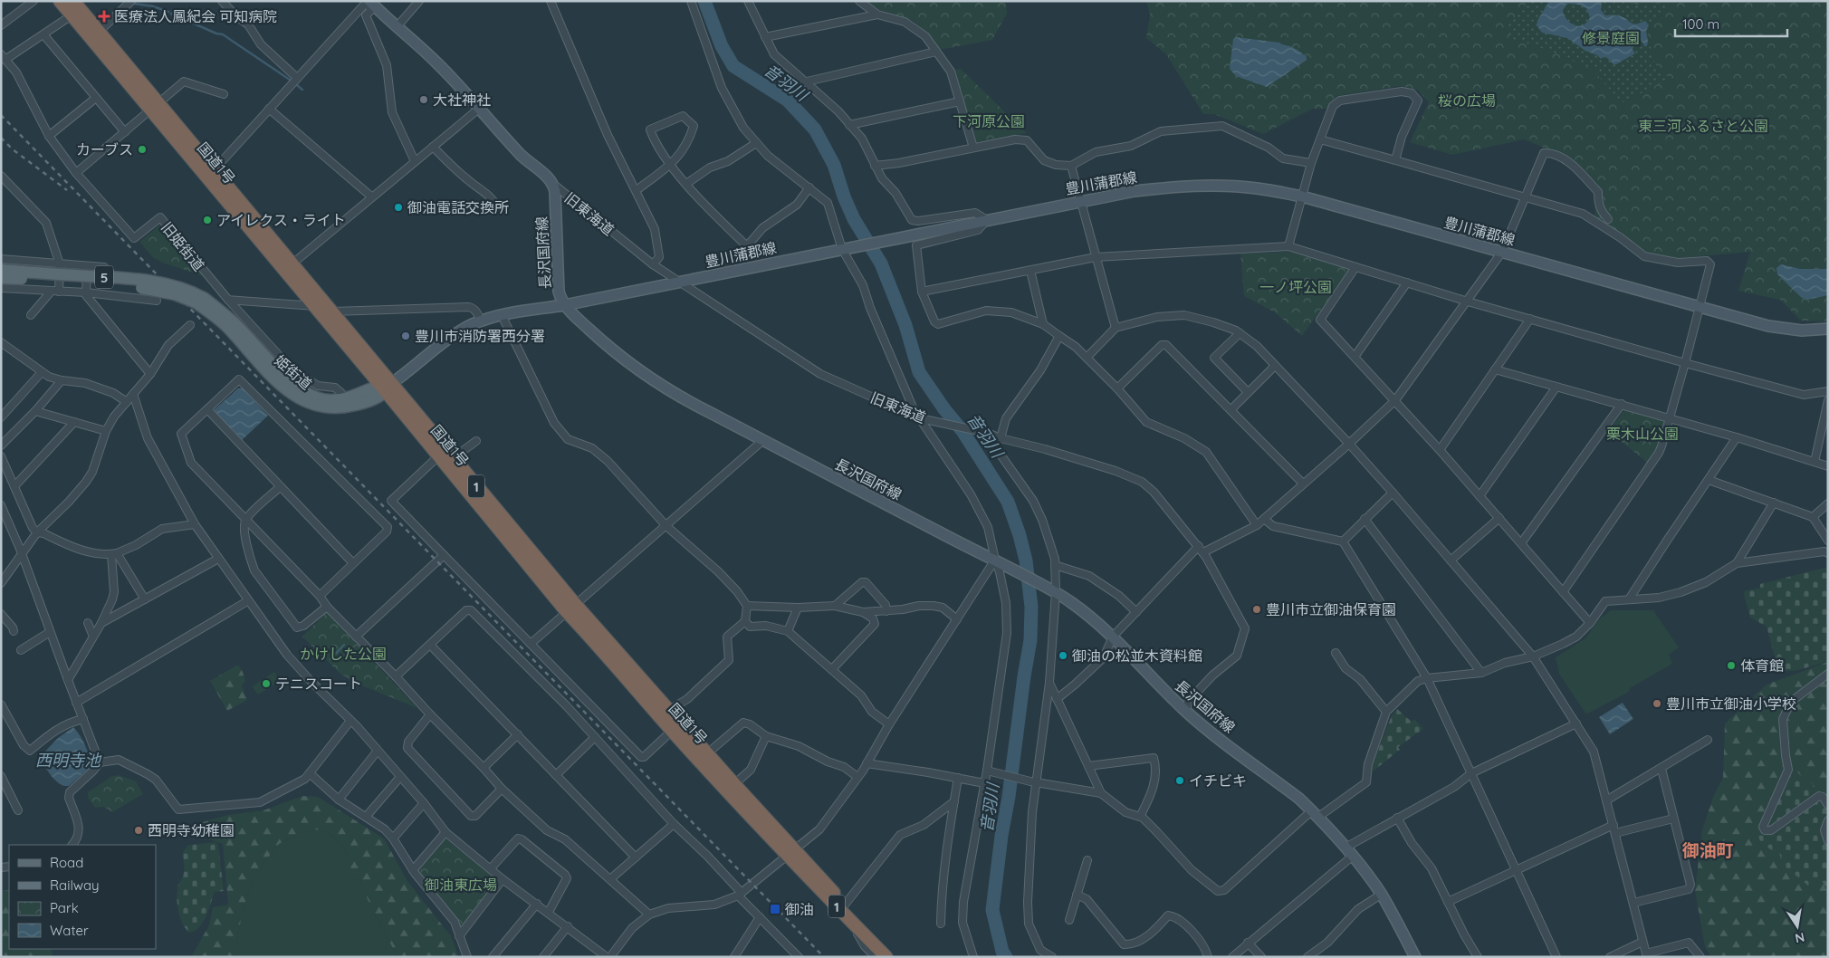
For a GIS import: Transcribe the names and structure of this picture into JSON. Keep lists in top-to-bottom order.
{
  "streets": {
    "highway": ["国道1号", "1"],
    "main road": [
      "豊川蒲郡線",
      "長沢国府線",
      "5",
      "姫街道"
    ],
    "street": ["旧東海道", "旧姫街道"]
  },
  "crossings": [
    ["国道1号", "豊川蒲郡線"],
    ["国道1号", "姫街道"],
    ["豊川蒲郡線", "旧東海道"],
    ["豊川蒲郡線", "長沢国府線"],
    ["豊川蒲郡線", "姫街道"],
    ["旧東海道", "長沢国府線"]
  ],
  "districts": ["御油町"],
  "water": ["音羽川", "西明寺池"],
  "parks": [
    "修景庭園",
    "桜の広場",
    "下河原公園",
    "東三河ふるさと公園",
    "一ノ坪公園",
    "栗木山公園",
    "かけした公園",
    "御油東広場"
  ],
  "places": {
    "health": ["医療法人鳳紀会 可知病院"],
    "other": [
      "大社神社",
      "カーブス",
      "御油電話交換所",
      "アイレクス・ライト",
      "豊川市消防署西分署",
      "豊川市立御油保育園",
      "御油の松並木資料館",
      "体育館",
      "テニスコート",
      "豊川市立御油小学校",
      "イチビキ",
      "西明寺幼稚園"
    ],
    "transit": ["御油"]
  },
  "legend": [
    "Road",
    "Railway",
    "Park",
    "Water"
  ],
  "scale_bar": "100 m",
  "north": "bottom"
}
